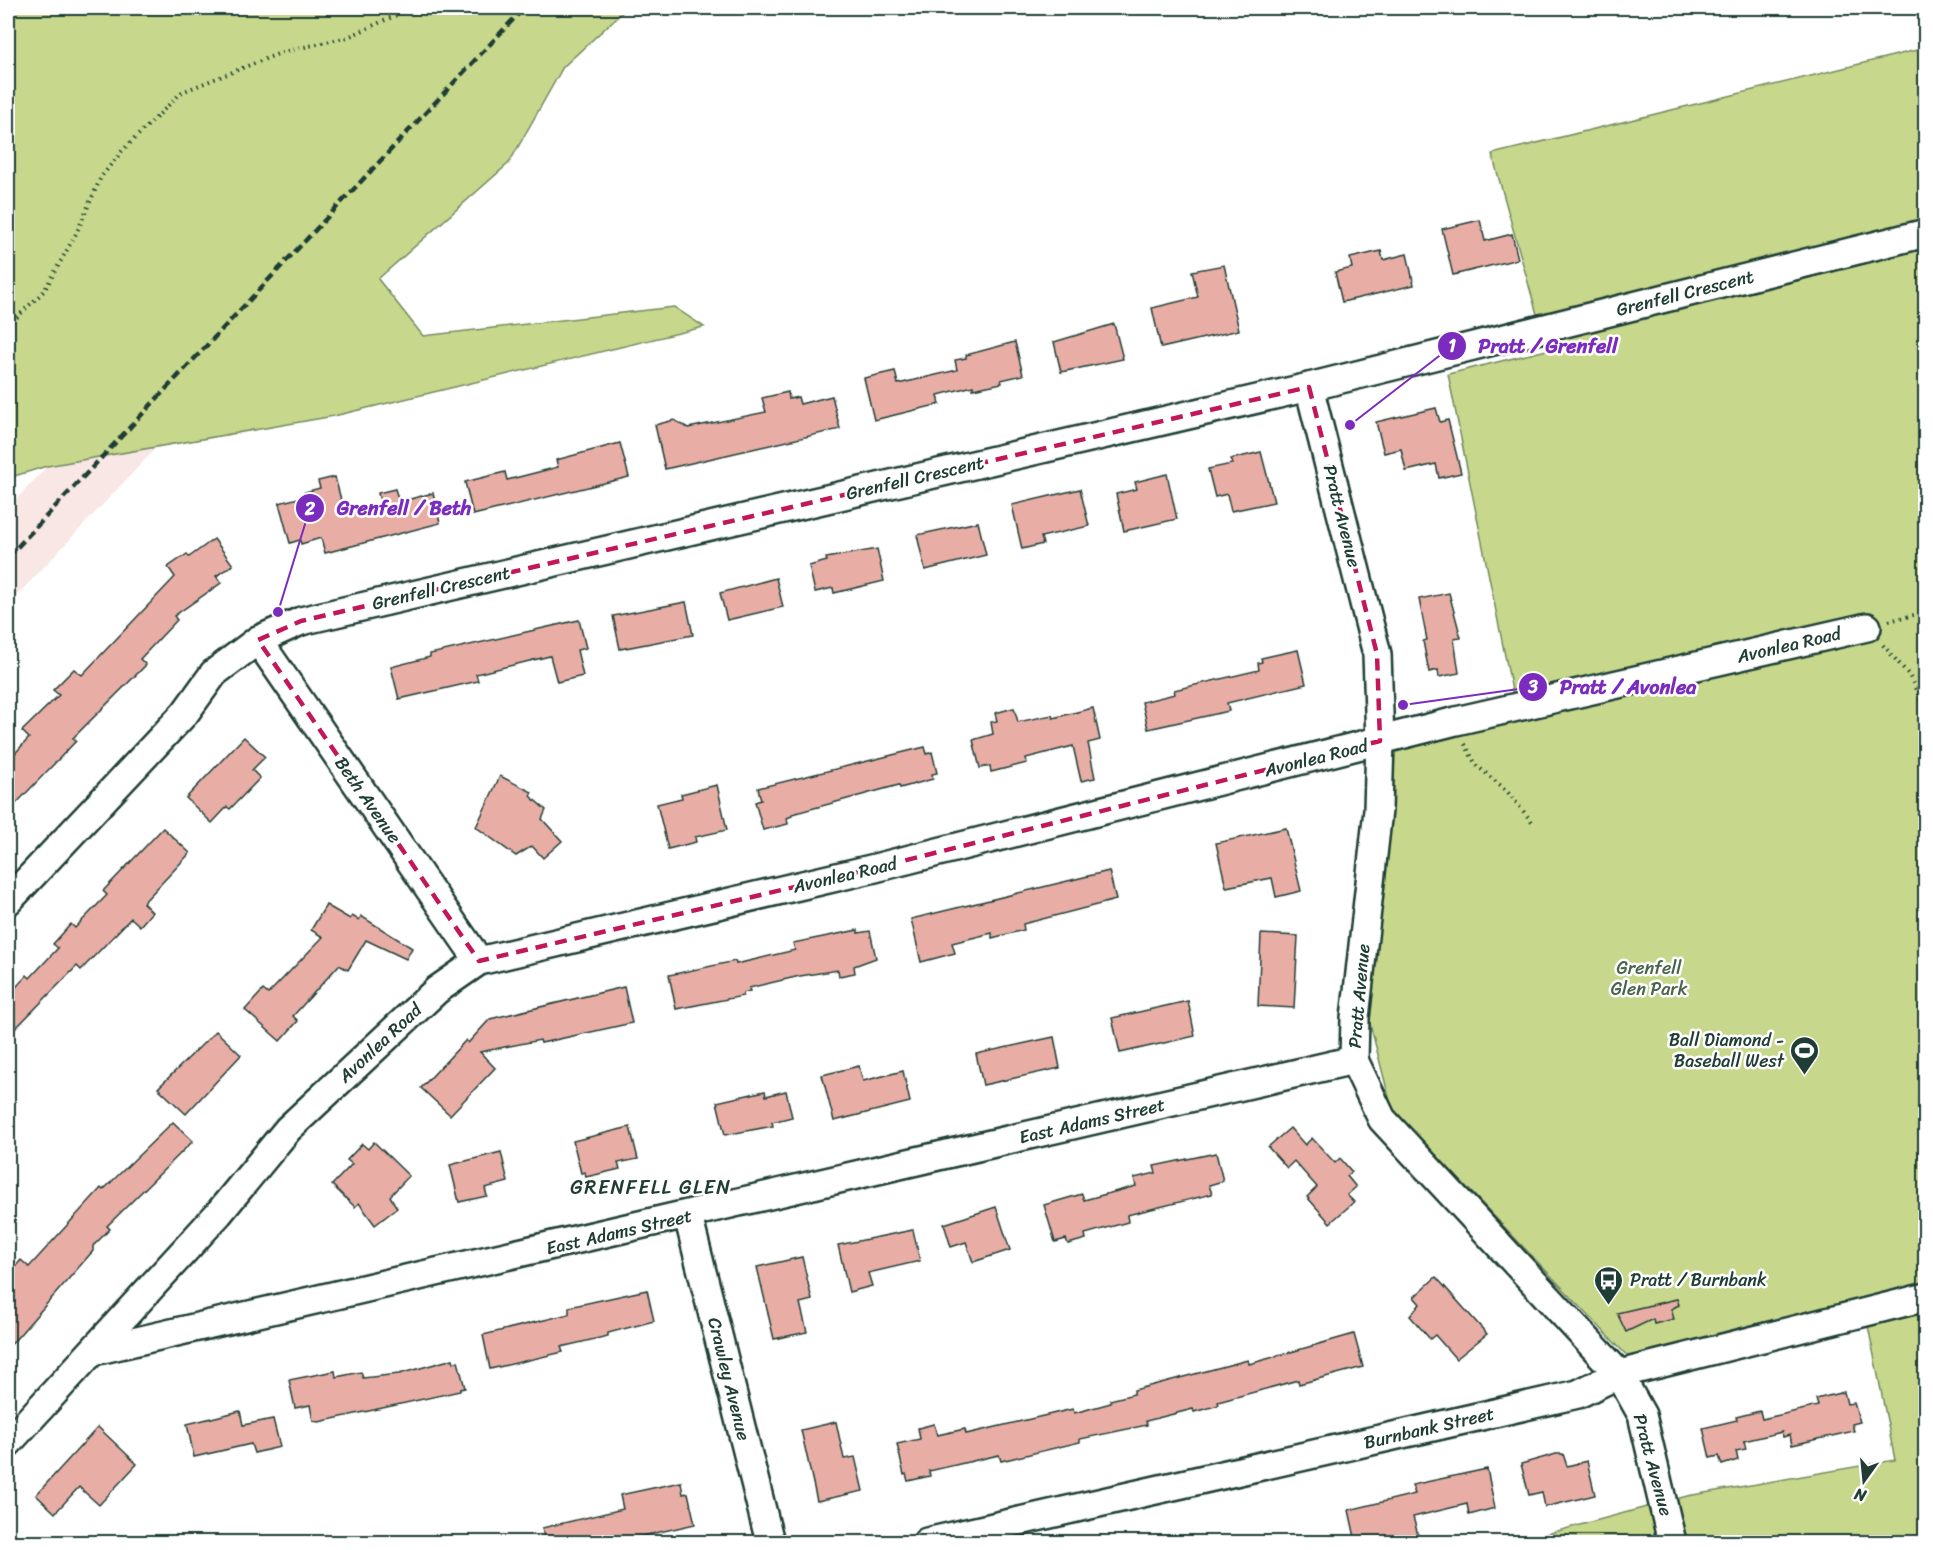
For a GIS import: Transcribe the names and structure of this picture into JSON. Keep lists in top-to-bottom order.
{
  "streets": {
    "street": [
      "Grenfell Crescent",
      "Pratt Avenue",
      "Avonlea Road",
      "Beth Avenue",
      "East Adams Street",
      "Crawley Avenue",
      "Burnbank Street"
    ]
  },
  "crossings": [
    ["Grenfell Crescent", "Pratt Avenue"],
    ["Grenfell Crescent", "Beth Avenue"],
    ["Pratt Avenue", "Avonlea Road"],
    ["Pratt Avenue", "East Adams Street"],
    ["Pratt Avenue", "Burnbank Street"],
    ["Avonlea Road", "Beth Avenue"],
    ["Avonlea Road", "East Adams Street"],
    ["East Adams Street", "Crawley Avenue"]
  ],
  "districts": ["GRENFELL GLEN"],
  "parks": ["Grenfell Glen Park"],
  "places": {
    "other": ["Pratt / Grenfell", "Grenfell / Beth", "Pratt / Avonlea"],
    "sports": ["Ball Diamond - Baseball West"],
    "bus stop": ["Pratt / Burnbank"]
  },
  "north": "bottom"
}
